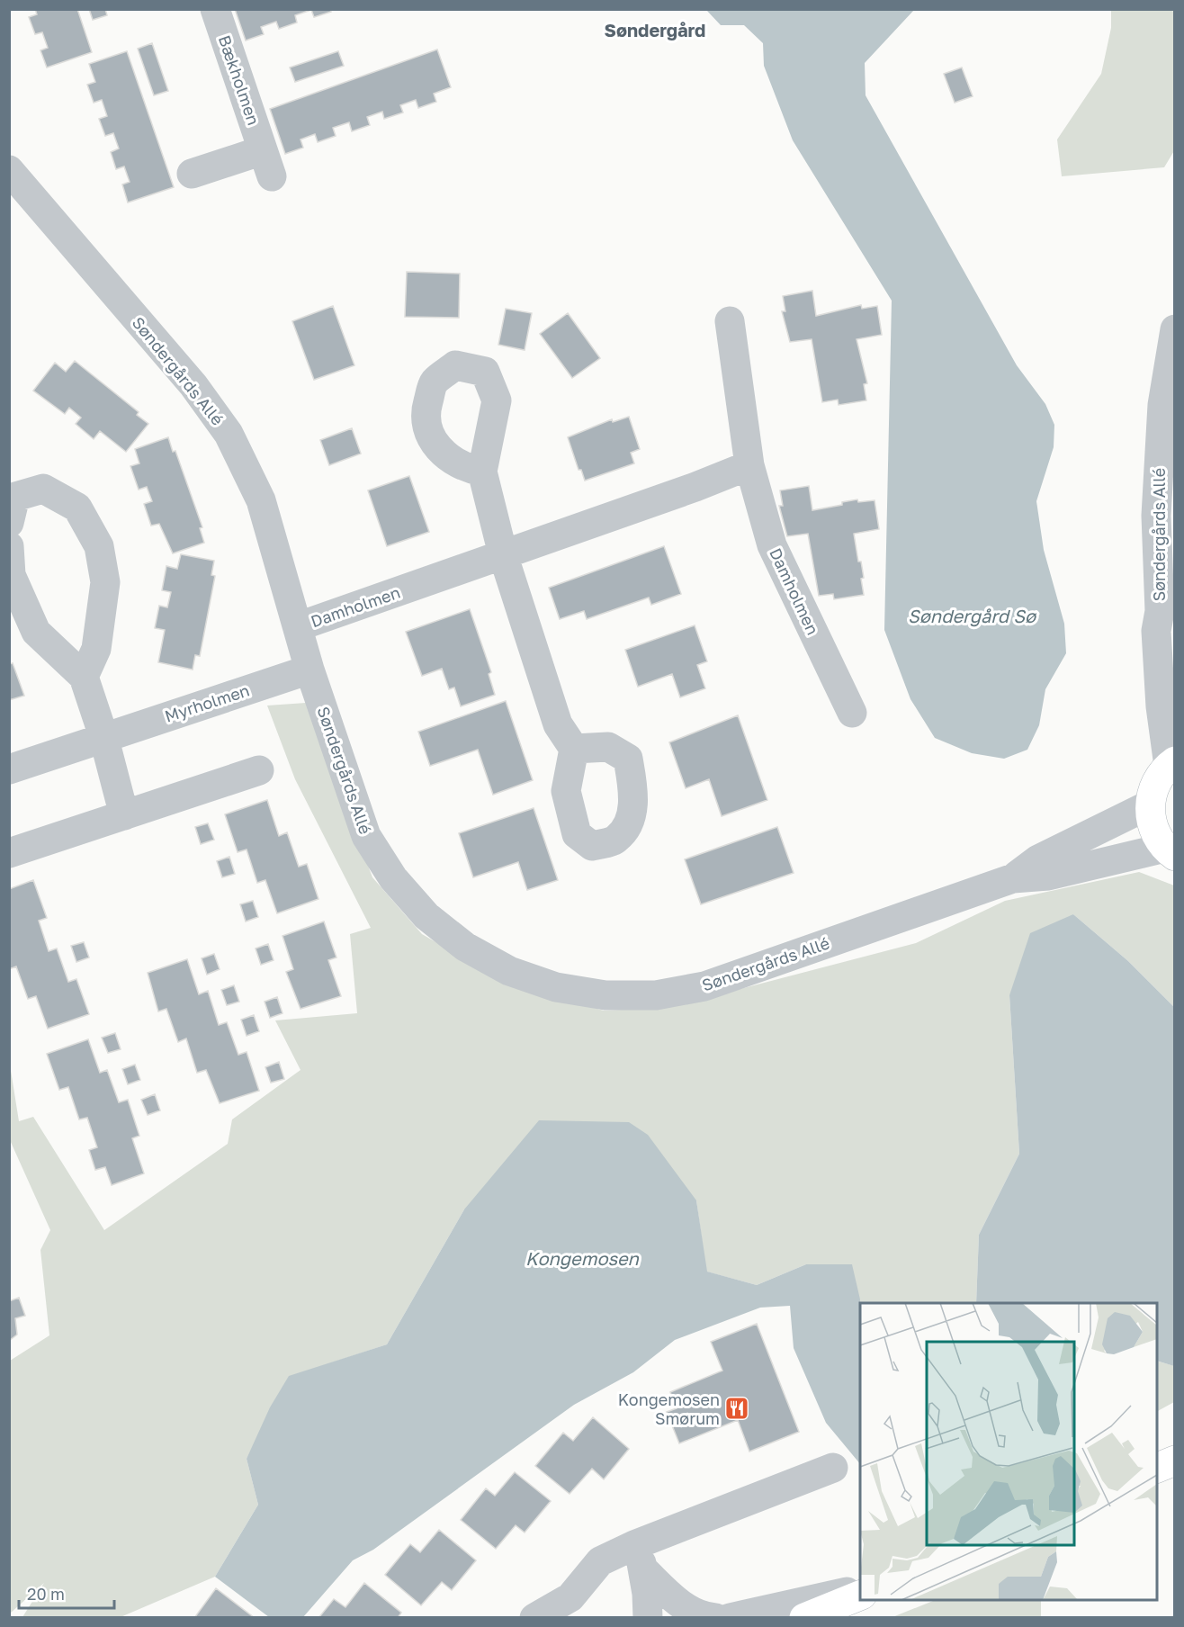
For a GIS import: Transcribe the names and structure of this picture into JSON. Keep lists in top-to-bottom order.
{
  "streets": {
    "street": [
      "Bækholmen",
      "Søndergårds Allé",
      "Damholmen",
      "Myrholmen"
    ]
  },
  "crossings": [
    ["Søndergårds Allé", "Damholmen"],
    ["Søndergårds Allé", "Myrholmen"]
  ],
  "districts": ["Søndergård"],
  "water": ["Søndergård Sø", "Kongemosen"],
  "places": {
    "restaurant": ["Kongemosen Smørum"]
  },
  "scale_bar": "20 m"
}
